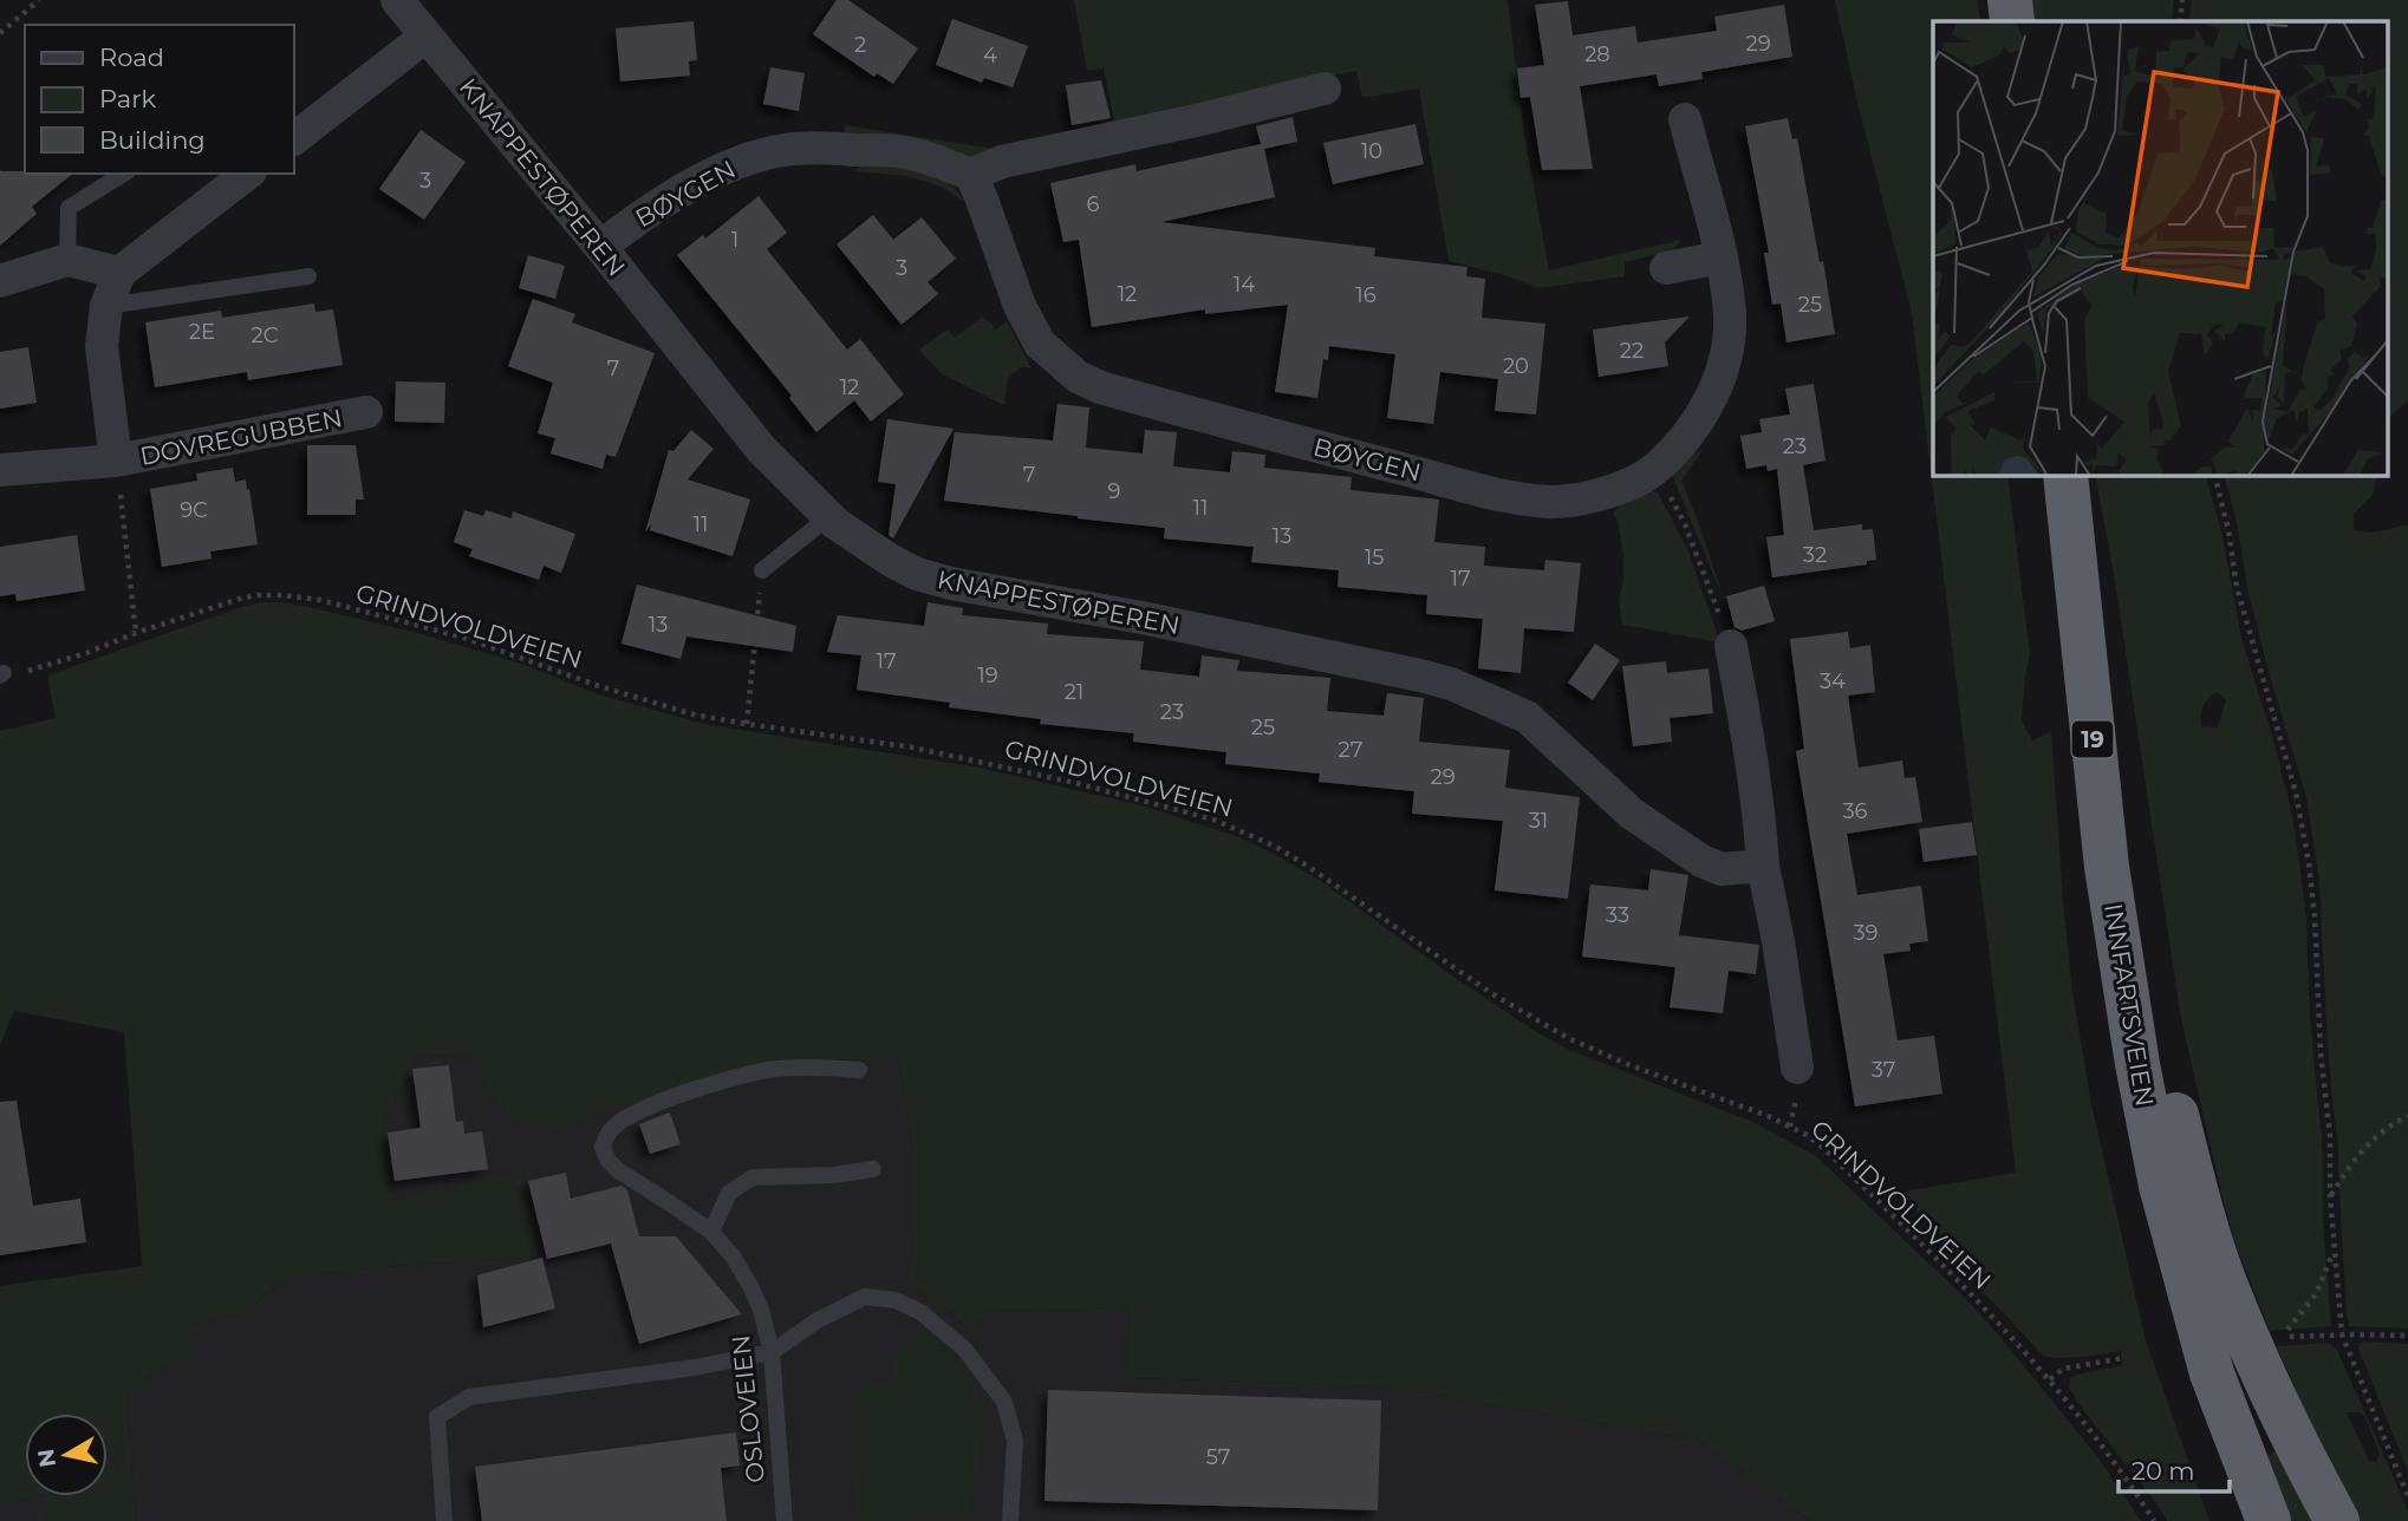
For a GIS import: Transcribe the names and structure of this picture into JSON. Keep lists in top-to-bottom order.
{
  "streets": {
    "highway": ["19", "INNFARTSVEIEN"],
    "street": ["KNAPPESTØPEREN", "BØYGEN", "DOVREGUBBEN"],
    "lane": ["OSLOVEIEN"],
    "path": ["GRINDVOLDVEIEN"]
  },
  "crossings": [
    ["KNAPPESTØPEREN", "BØYGEN"],
    ["DOVREGUBBEN", "GRINDVOLDVEIEN"]
  ],
  "house_numbers": [
    "29",
    "2",
    "28",
    "4",
    "10",
    "3",
    "6",
    "1",
    "3",
    "14",
    "12",
    "16",
    "25",
    "2E",
    "2C",
    "22",
    "20",
    "7",
    "12",
    "23",
    "7",
    "9",
    "11",
    "9C",
    "11",
    "13",
    "32",
    "15",
    "17",
    "13",
    "17",
    "19",
    "34",
    "21",
    "23",
    "25",
    "27",
    "29",
    "36",
    "31",
    "33",
    "39",
    "37",
    "57"
  ],
  "legend": ["Road", "Park", "Building"],
  "scale_bar": "20 m",
  "north": "left"
}
